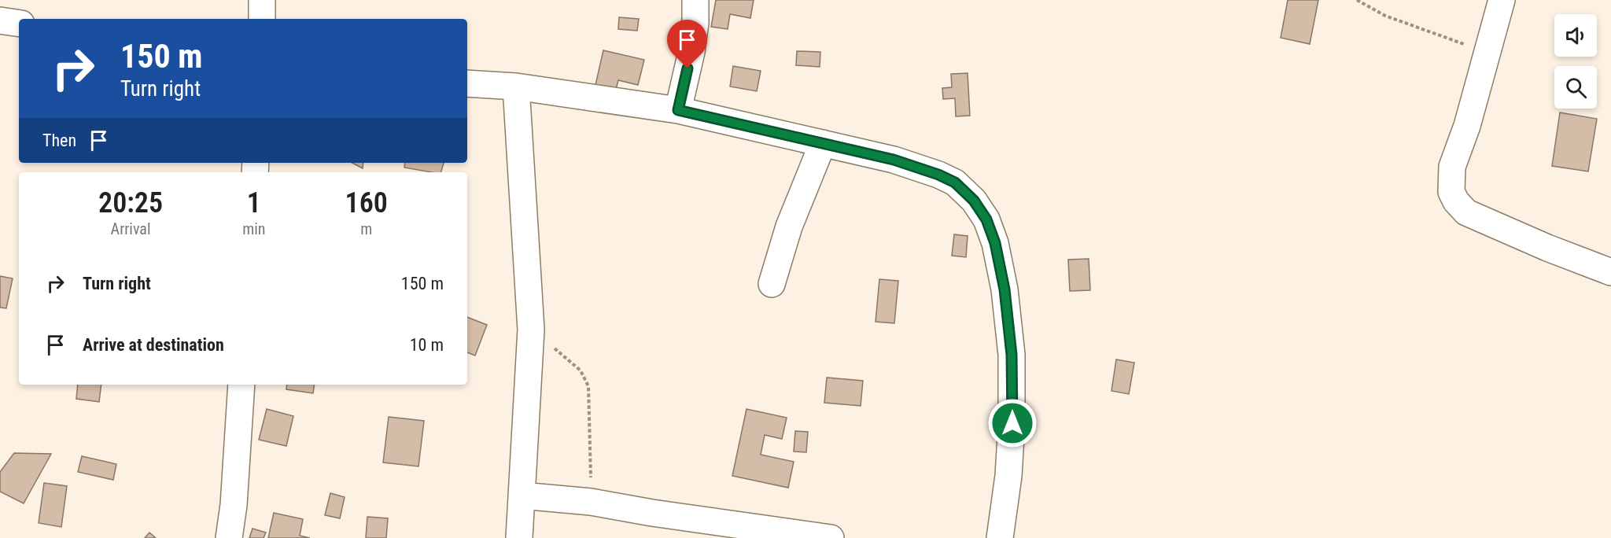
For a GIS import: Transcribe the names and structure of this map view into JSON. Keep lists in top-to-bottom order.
{
  "page": {
    "turn": ["150 m", "Turn right"],
    "then": "Then",
    "eta": [
      "20:25",
      "Arrival",
      "1",
      "min",
      "160",
      "m"
    ],
    "list": [
      {
        "name": "Turn right",
        "value": "150 m"
      },
      {
        "name": "Arrive at destination",
        "value": "10 m"
      }
    ]
  }
}
